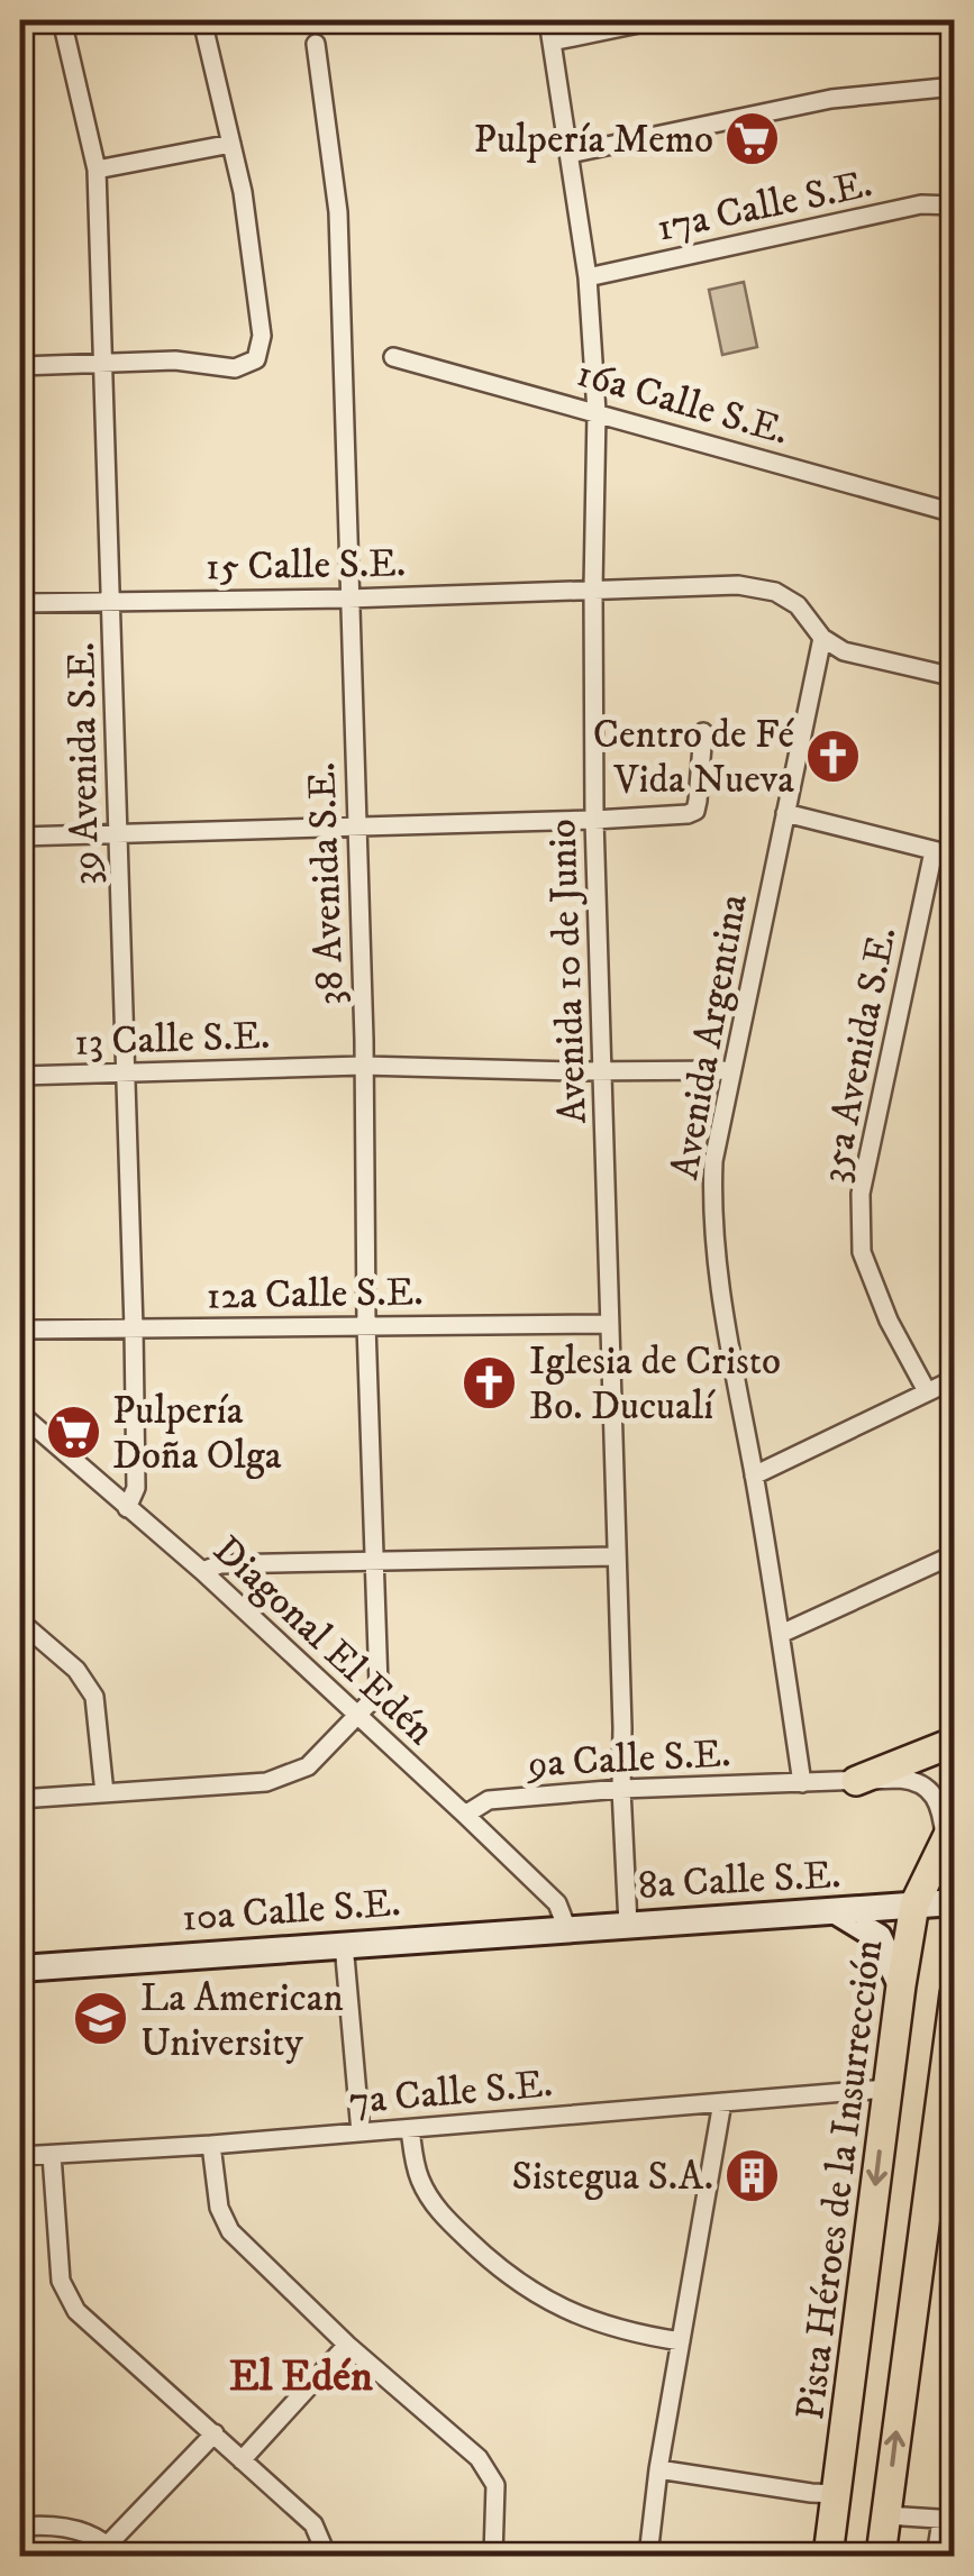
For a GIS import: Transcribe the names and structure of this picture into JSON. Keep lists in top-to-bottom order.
{
  "streets": {
    "main road": ["Pista Héroes de la Insurrección"],
    "street": [
      "17a Calle S.E.",
      "16a Calle S.E.",
      "15 Calle S.E.",
      "39 Avenida S.E.",
      "38 Avenida S.E.",
      "Avenida 10 de Junio",
      "Avenida Argentina",
      "13 Calle S.E.",
      "35a Avenida S.E.",
      "12a Calle S.E.",
      "Diagonal El Edén",
      "9a Calle S.E.",
      "8a Calle S.E.",
      "10a Calle S.E.",
      "7a Calle S.E."
    ]
  },
  "crossings": [
    ["17a Calle S.E.", "Avenida 10 de Junio"],
    ["16a Calle S.E.", "Avenida 10 de Junio"],
    ["15 Calle S.E.", "39 Avenida S.E."],
    ["15 Calle S.E.", "38 Avenida S.E."],
    ["15 Calle S.E.", "Avenida 10 de Junio"],
    ["15 Calle S.E.", "Avenida Argentina"],
    ["39 Avenida S.E.", "13 Calle S.E."],
    ["39 Avenida S.E.", "12a Calle S.E."],
    ["39 Avenida S.E.", "Diagonal El Edén"],
    ["38 Avenida S.E.", "13 Calle S.E."],
    ["38 Avenida S.E.", "12a Calle S.E."],
    ["38 Avenida S.E.", "Diagonal El Edén"],
    ["Avenida 10 de Junio", "13 Calle S.E."],
    ["Avenida 10 de Junio", "12a Calle S.E."],
    ["Avenida 10 de Junio", "9a Calle S.E."],
    ["Avenida 10 de Junio", "8a Calle S.E."],
    ["Avenida Argentina", "13 Calle S.E."],
    ["Avenida Argentina", "9a Calle S.E."],
    ["Diagonal El Edén", "9a Calle S.E."],
    ["Diagonal El Edén", "8a Calle S.E."],
    ["Diagonal El Edén", "10a Calle S.E."],
    ["9a Calle S.E.", "Pista Héroes de la Insurrección"],
    ["8a Calle S.E.", "10a Calle S.E."],
    ["8a Calle S.E.", "Pista Héroes de la Insurrección"],
    ["7a Calle S.E.", "Pista Héroes de la Insurrección"]
  ],
  "districts": ["El Edén"],
  "places": {
    "supermarket": ["Pulpería Memo", "Pulpería Doña Olga"],
    "church": ["Centro de Fé Vida Nueva", "Iglesia de Cristo Bo. Ducualí"],
    "school or university": ["La American University"],
    "building": ["Sistegua S.A."]
  }
}
